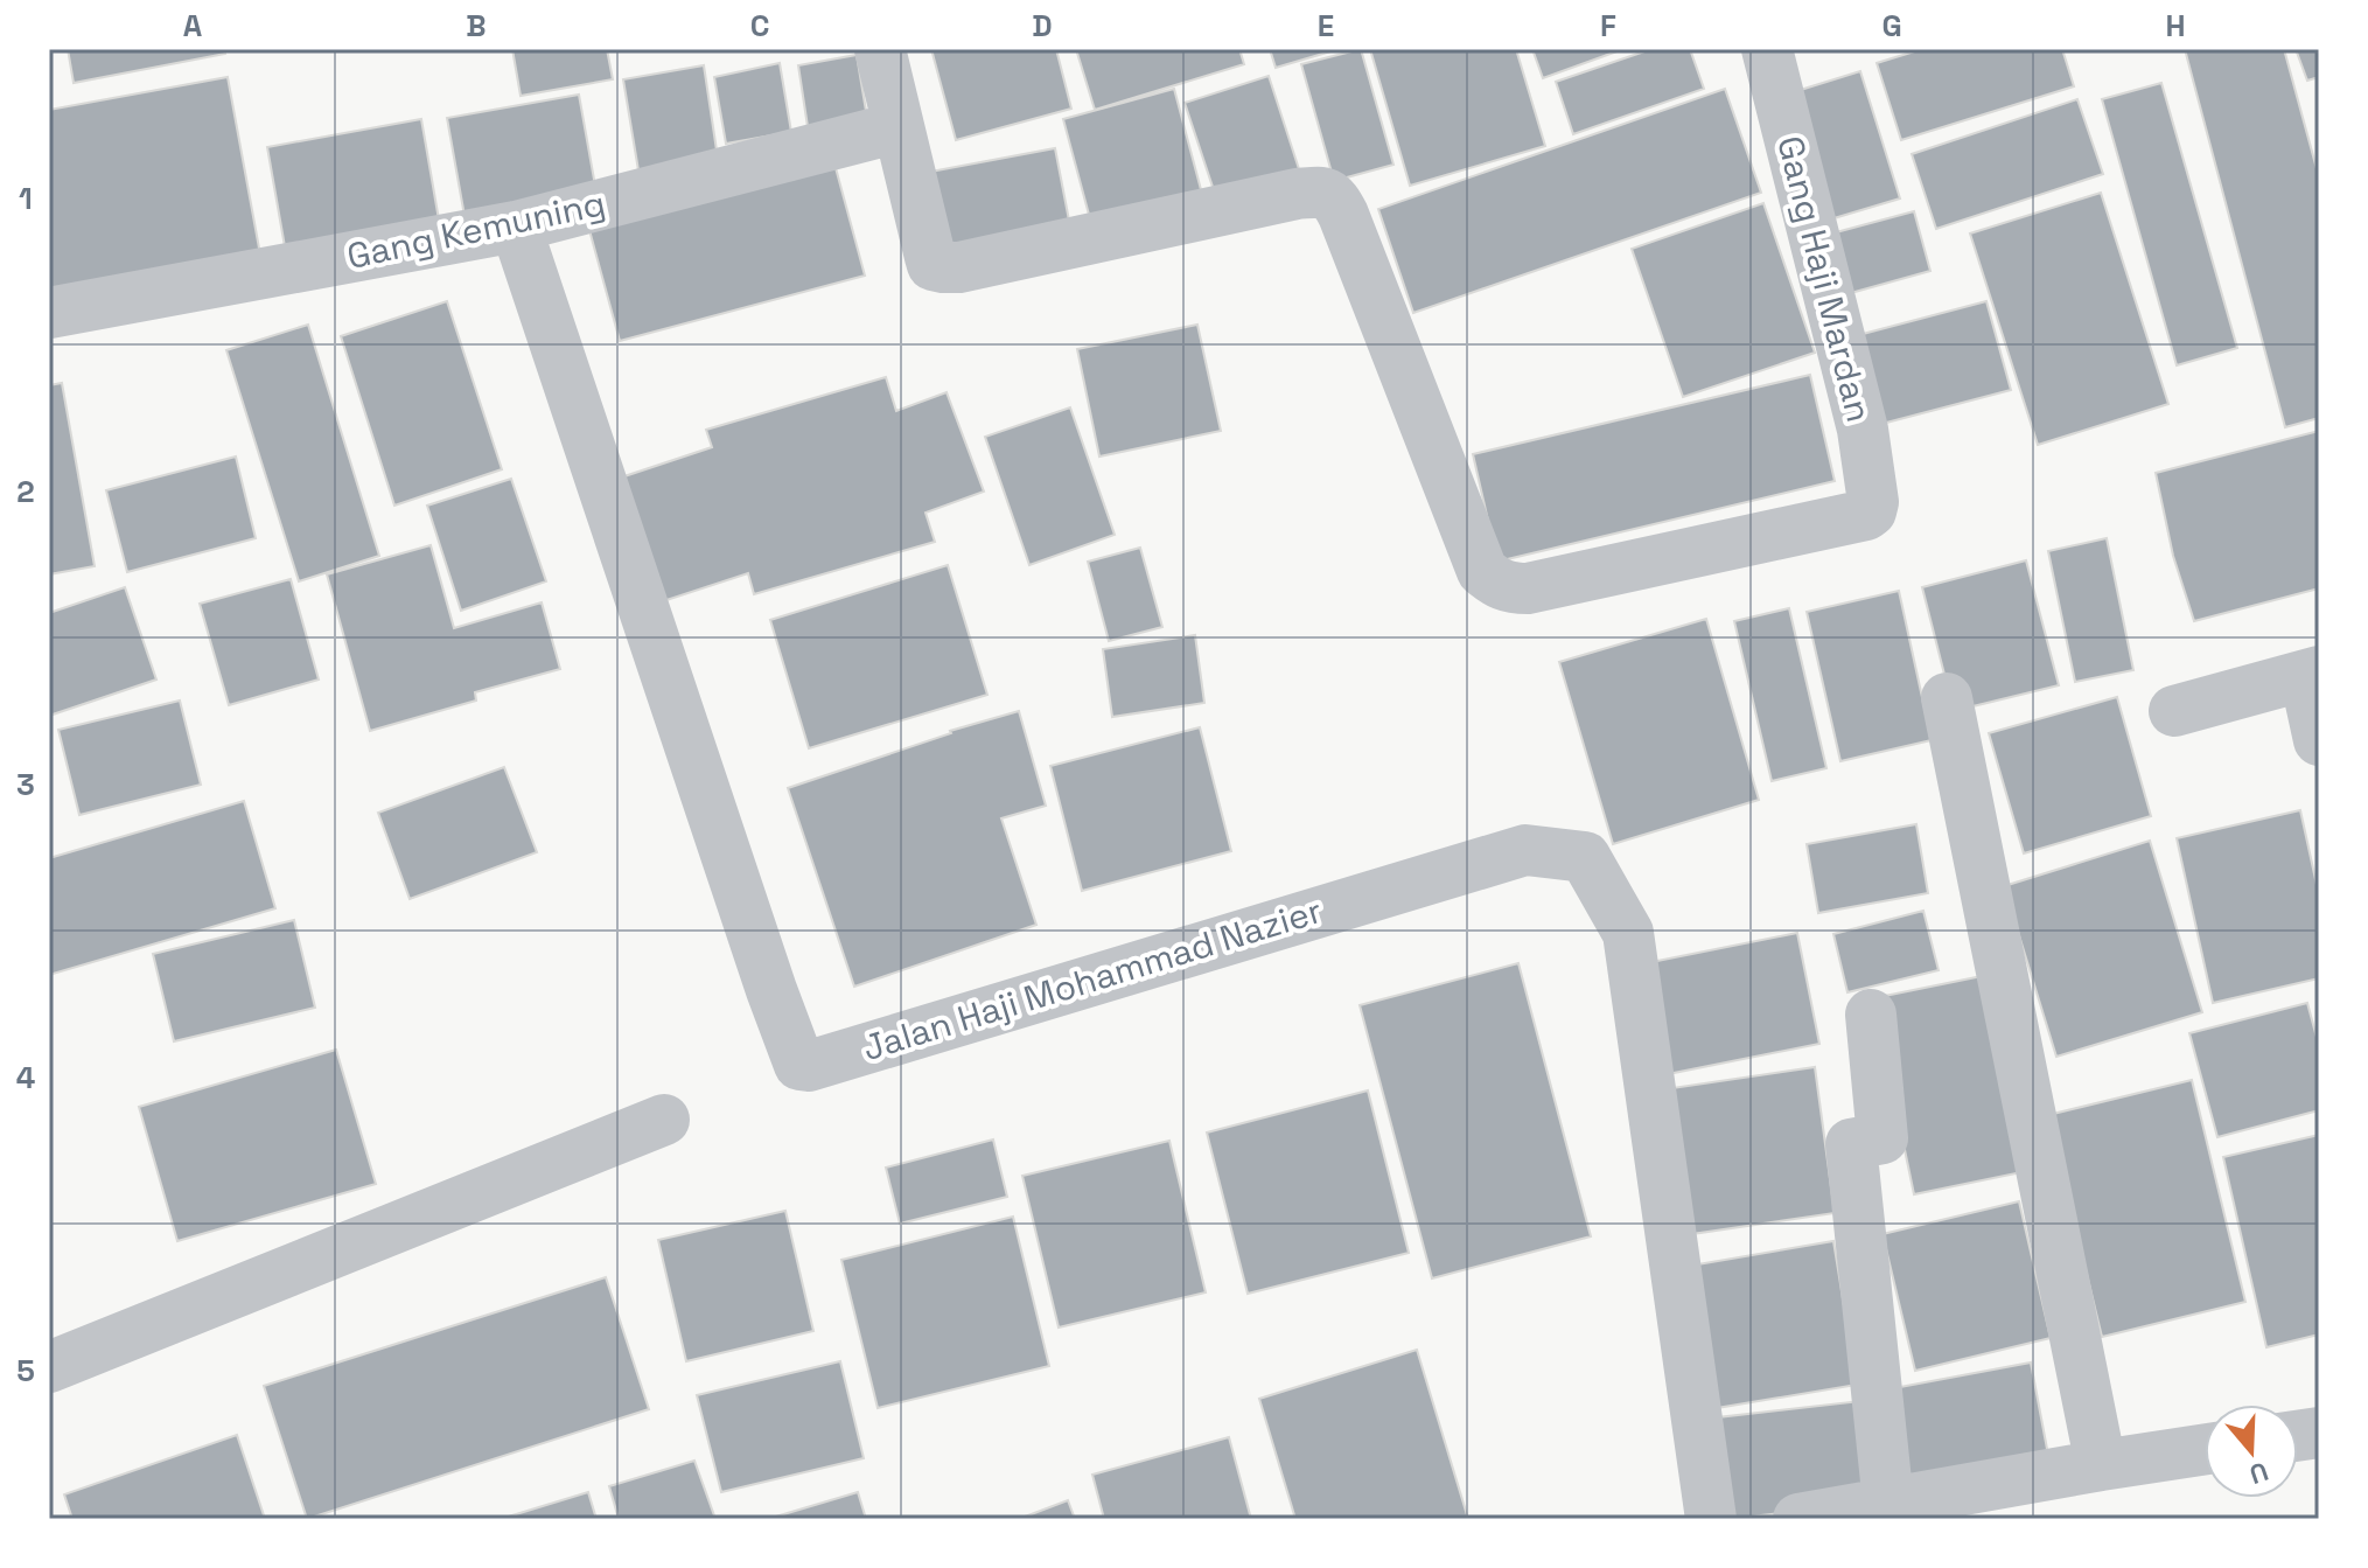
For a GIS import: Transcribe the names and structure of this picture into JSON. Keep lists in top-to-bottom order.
{
  "streets": {
    "street": ["Gang Kemuning", "Gang Haji Mardan", "Jalan Haji Mohammad Nazier"]
  },
  "crossings": [
    ["Gang Kemuning", "Gang Haji Mardan"],
    ["Gang Kemuning", "Jalan Haji Mohammad Nazier"]
  ],
  "north": "bottom",
  "grid": {
    "columns": [
      "A",
      "B",
      "C",
      "D",
      "E",
      "F",
      "G",
      "H"
    ],
    "rows": [
      "1",
      "2",
      "3",
      "4",
      "5"
    ]
  }
}
